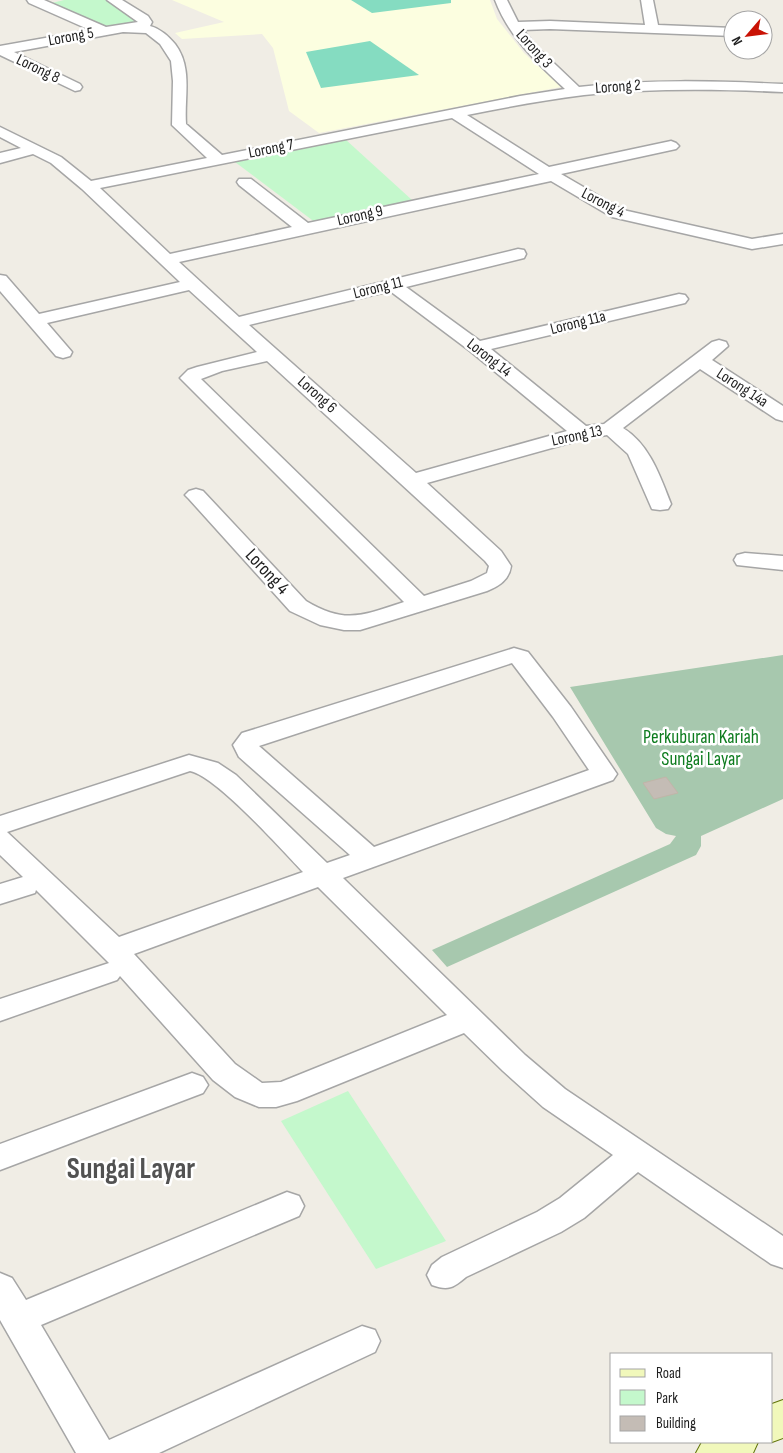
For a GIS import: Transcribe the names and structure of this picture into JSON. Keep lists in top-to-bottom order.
{
  "streets": {
    "street": [
      "Lorong 5",
      "Lorong 3",
      "Lorong 8",
      "Lorong 2",
      "Lorong 7",
      "Lorong 4",
      "Lorong 9",
      "Lorong 11",
      "Lorong 11a",
      "Lorong 14",
      "Lorong 14a",
      "Lorong 6",
      "Lorong 13"
    ]
  },
  "crossings": [
    ["Lorong 5", "Lorong 8"],
    ["Lorong 3", "Lorong 2"],
    ["Lorong 2", "Lorong 7"],
    ["Lorong 2", "Lorong 4"],
    ["Lorong 7", "Lorong 4"],
    ["Lorong 7", "Lorong 6"],
    ["Lorong 4", "Lorong 9"],
    ["Lorong 4", "Lorong 6"],
    ["Lorong 9", "Lorong 6"],
    ["Lorong 11", "Lorong 14"],
    ["Lorong 11", "Lorong 6"],
    ["Lorong 11a", "Lorong 14"],
    ["Lorong 14", "Lorong 13"],
    ["Lorong 14a", "Lorong 13"],
    ["Lorong 6", "Lorong 13"]
  ],
  "districts": ["Sungai Layar"],
  "parks": ["Perkuburan Kariah Sungai Layar"],
  "legend": ["Road", "Park", "Building"],
  "north": "bottom left"
}
